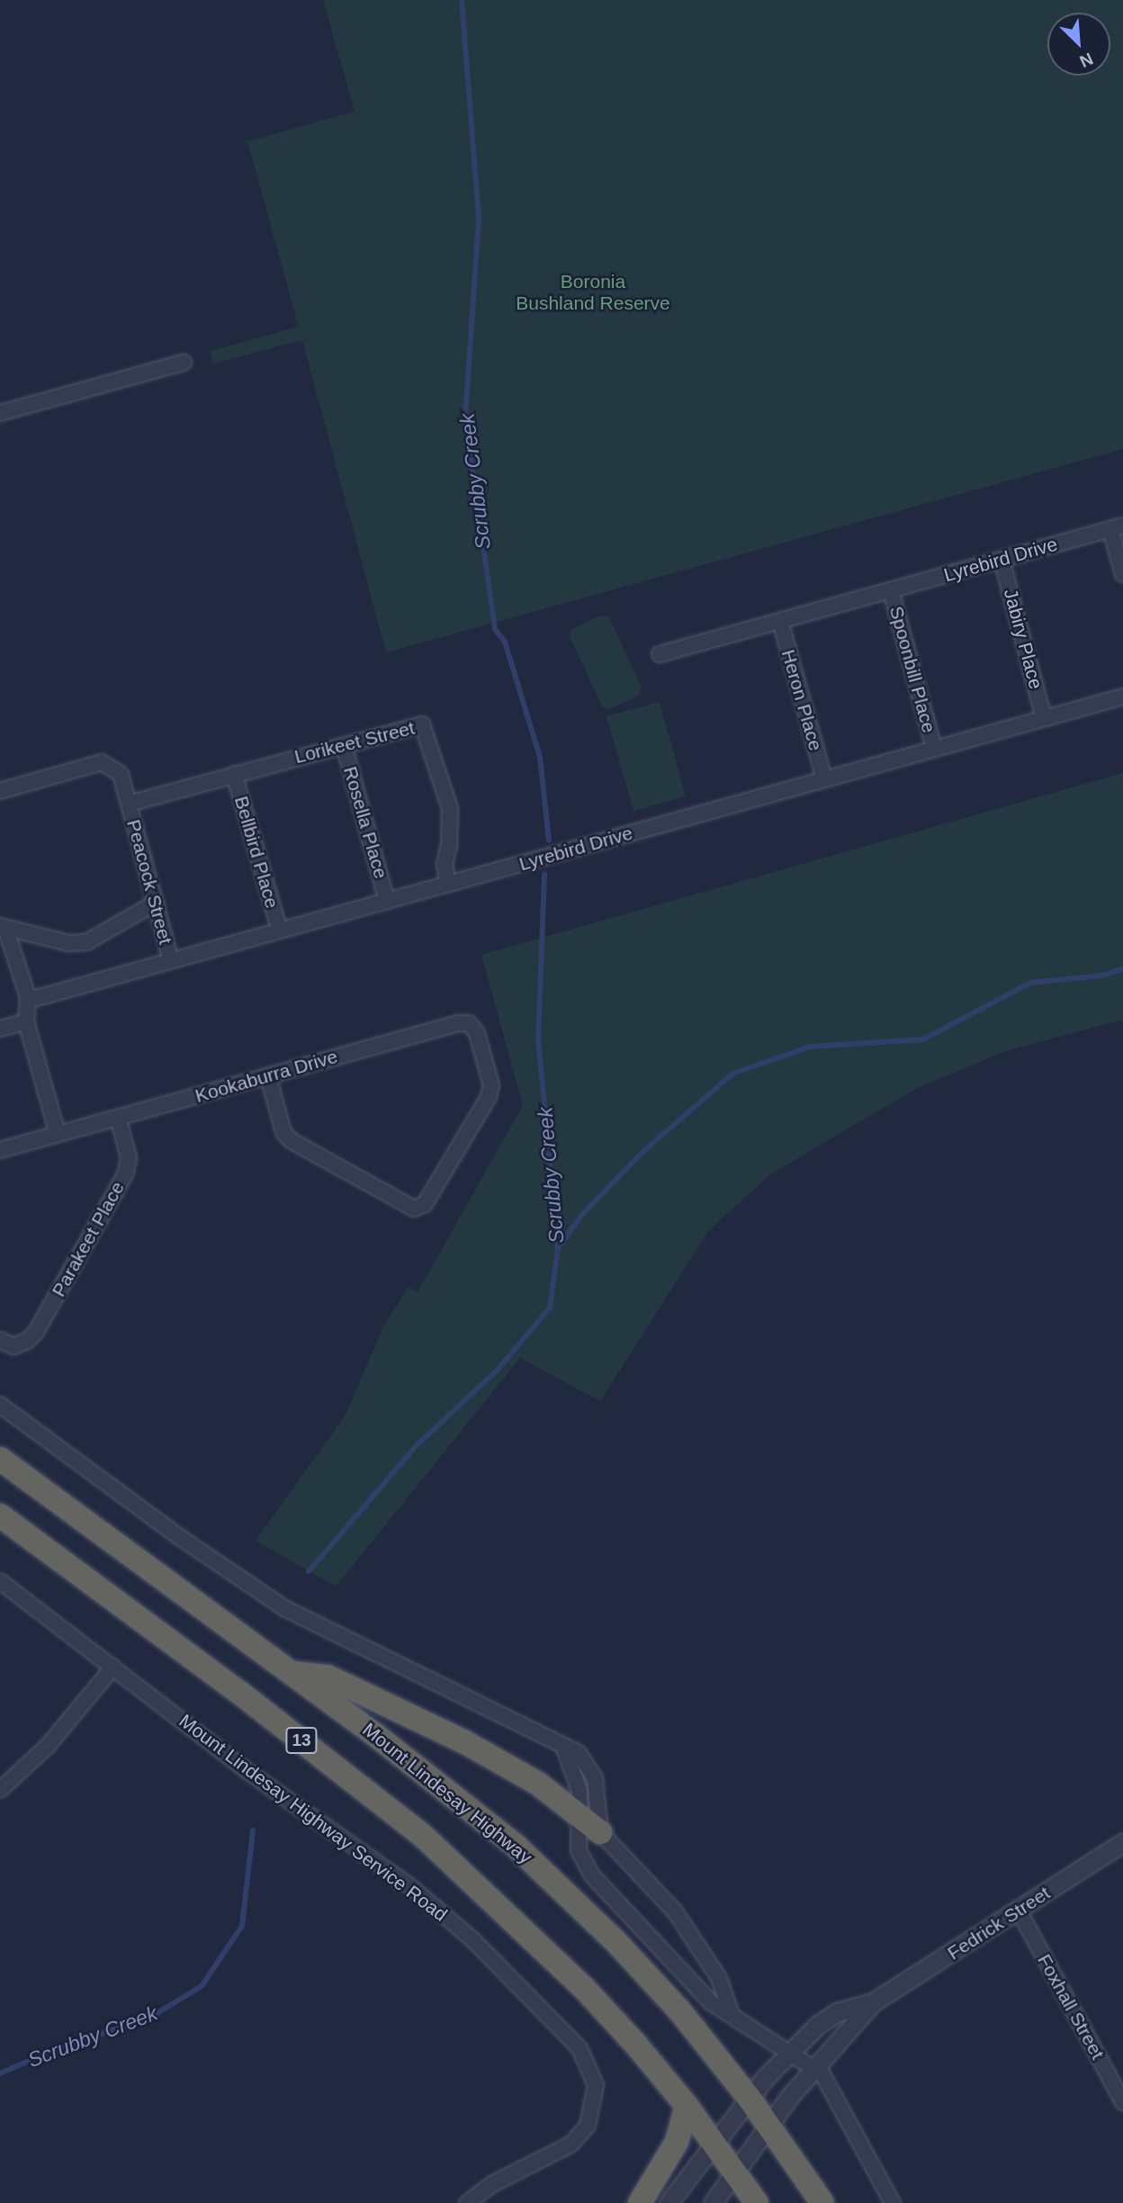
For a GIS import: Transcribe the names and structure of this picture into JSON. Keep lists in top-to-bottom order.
{
  "streets": {
    "highway": ["13", "Mount Lindesay Highway"],
    "street": [
      "Lyrebird Drive",
      "Jabiry Place",
      "Spoonbill Place",
      "Heron Place",
      "Lorikeet Street",
      "Rosella Place",
      "Bellbird Place",
      "Peacock Street",
      "Kookaburra Drive",
      "Parakeet Place",
      "Mount Lindesay Highway Service Road",
      "Fedrick Street",
      "Foxhall Street"
    ]
  },
  "crossings": [
    ["Lyrebird Drive", "Jabiry Place"],
    ["Lyrebird Drive", "Spoonbill Place"],
    ["Lyrebird Drive", "Heron Place"],
    ["Lyrebird Drive", "Lorikeet Street"],
    ["Lyrebird Drive", "Rosella Place"],
    ["Lyrebird Drive", "Bellbird Place"],
    ["Lyrebird Drive", "Peacock Street"],
    ["Lorikeet Street", "Rosella Place"],
    ["Lorikeet Street", "Bellbird Place"],
    ["Lorikeet Street", "Peacock Street"],
    ["Kookaburra Drive", "Parakeet Place"],
    ["13", "Fedrick Street"],
    ["Mount Lindesay Highway", "Fedrick Street"],
    ["Fedrick Street", "Foxhall Street"]
  ],
  "water": ["Scrubby Creek"],
  "parks": ["Boronia Bushland Reserve"],
  "north": "bottom right"
}
